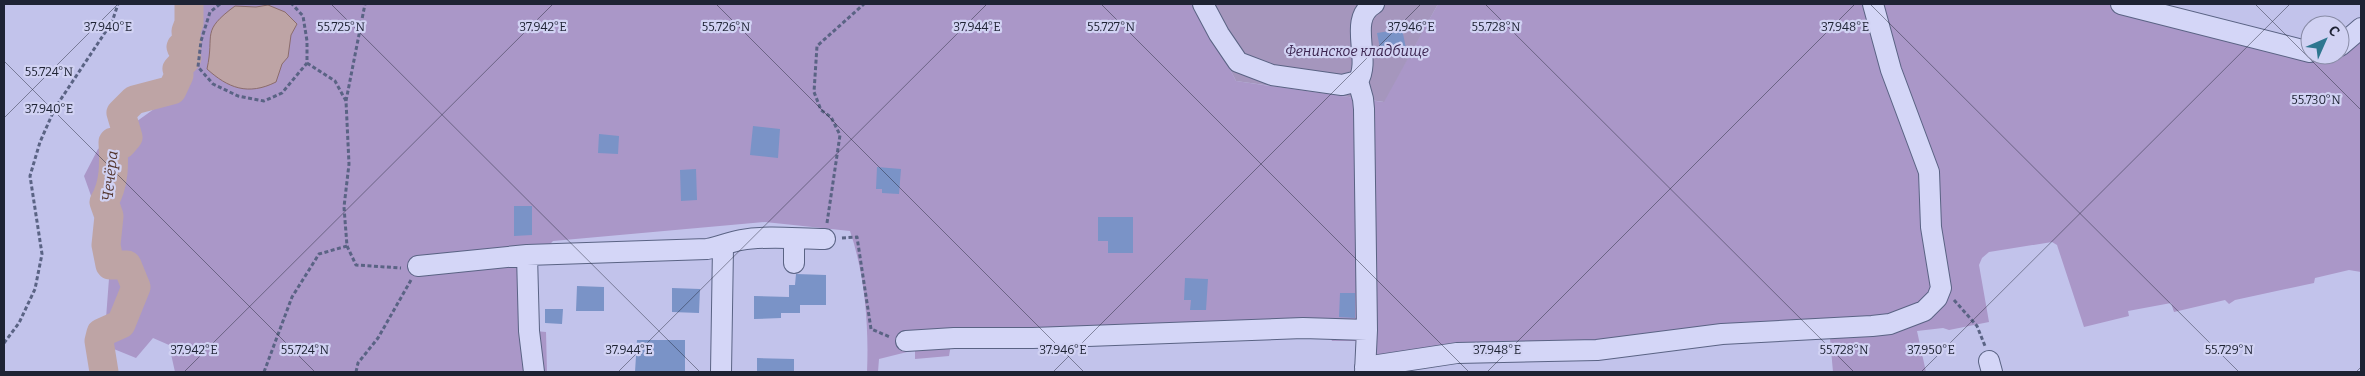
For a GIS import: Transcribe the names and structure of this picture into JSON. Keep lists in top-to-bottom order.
{
  "water": ["Чечёра"],
  "parks": ["Фенинское кладбище"],
  "north": "top right",
  "coordinates": [
    "37.940°E",
    "55.725°N",
    "37.942°E",
    "55.726°N",
    "37.944°E",
    "55.727°N",
    "37.946°E",
    "55.728°N",
    "37.948°E",
    "55.724°N",
    "55.730°N",
    "37.950°E",
    "55.729°N"
  ]
}
